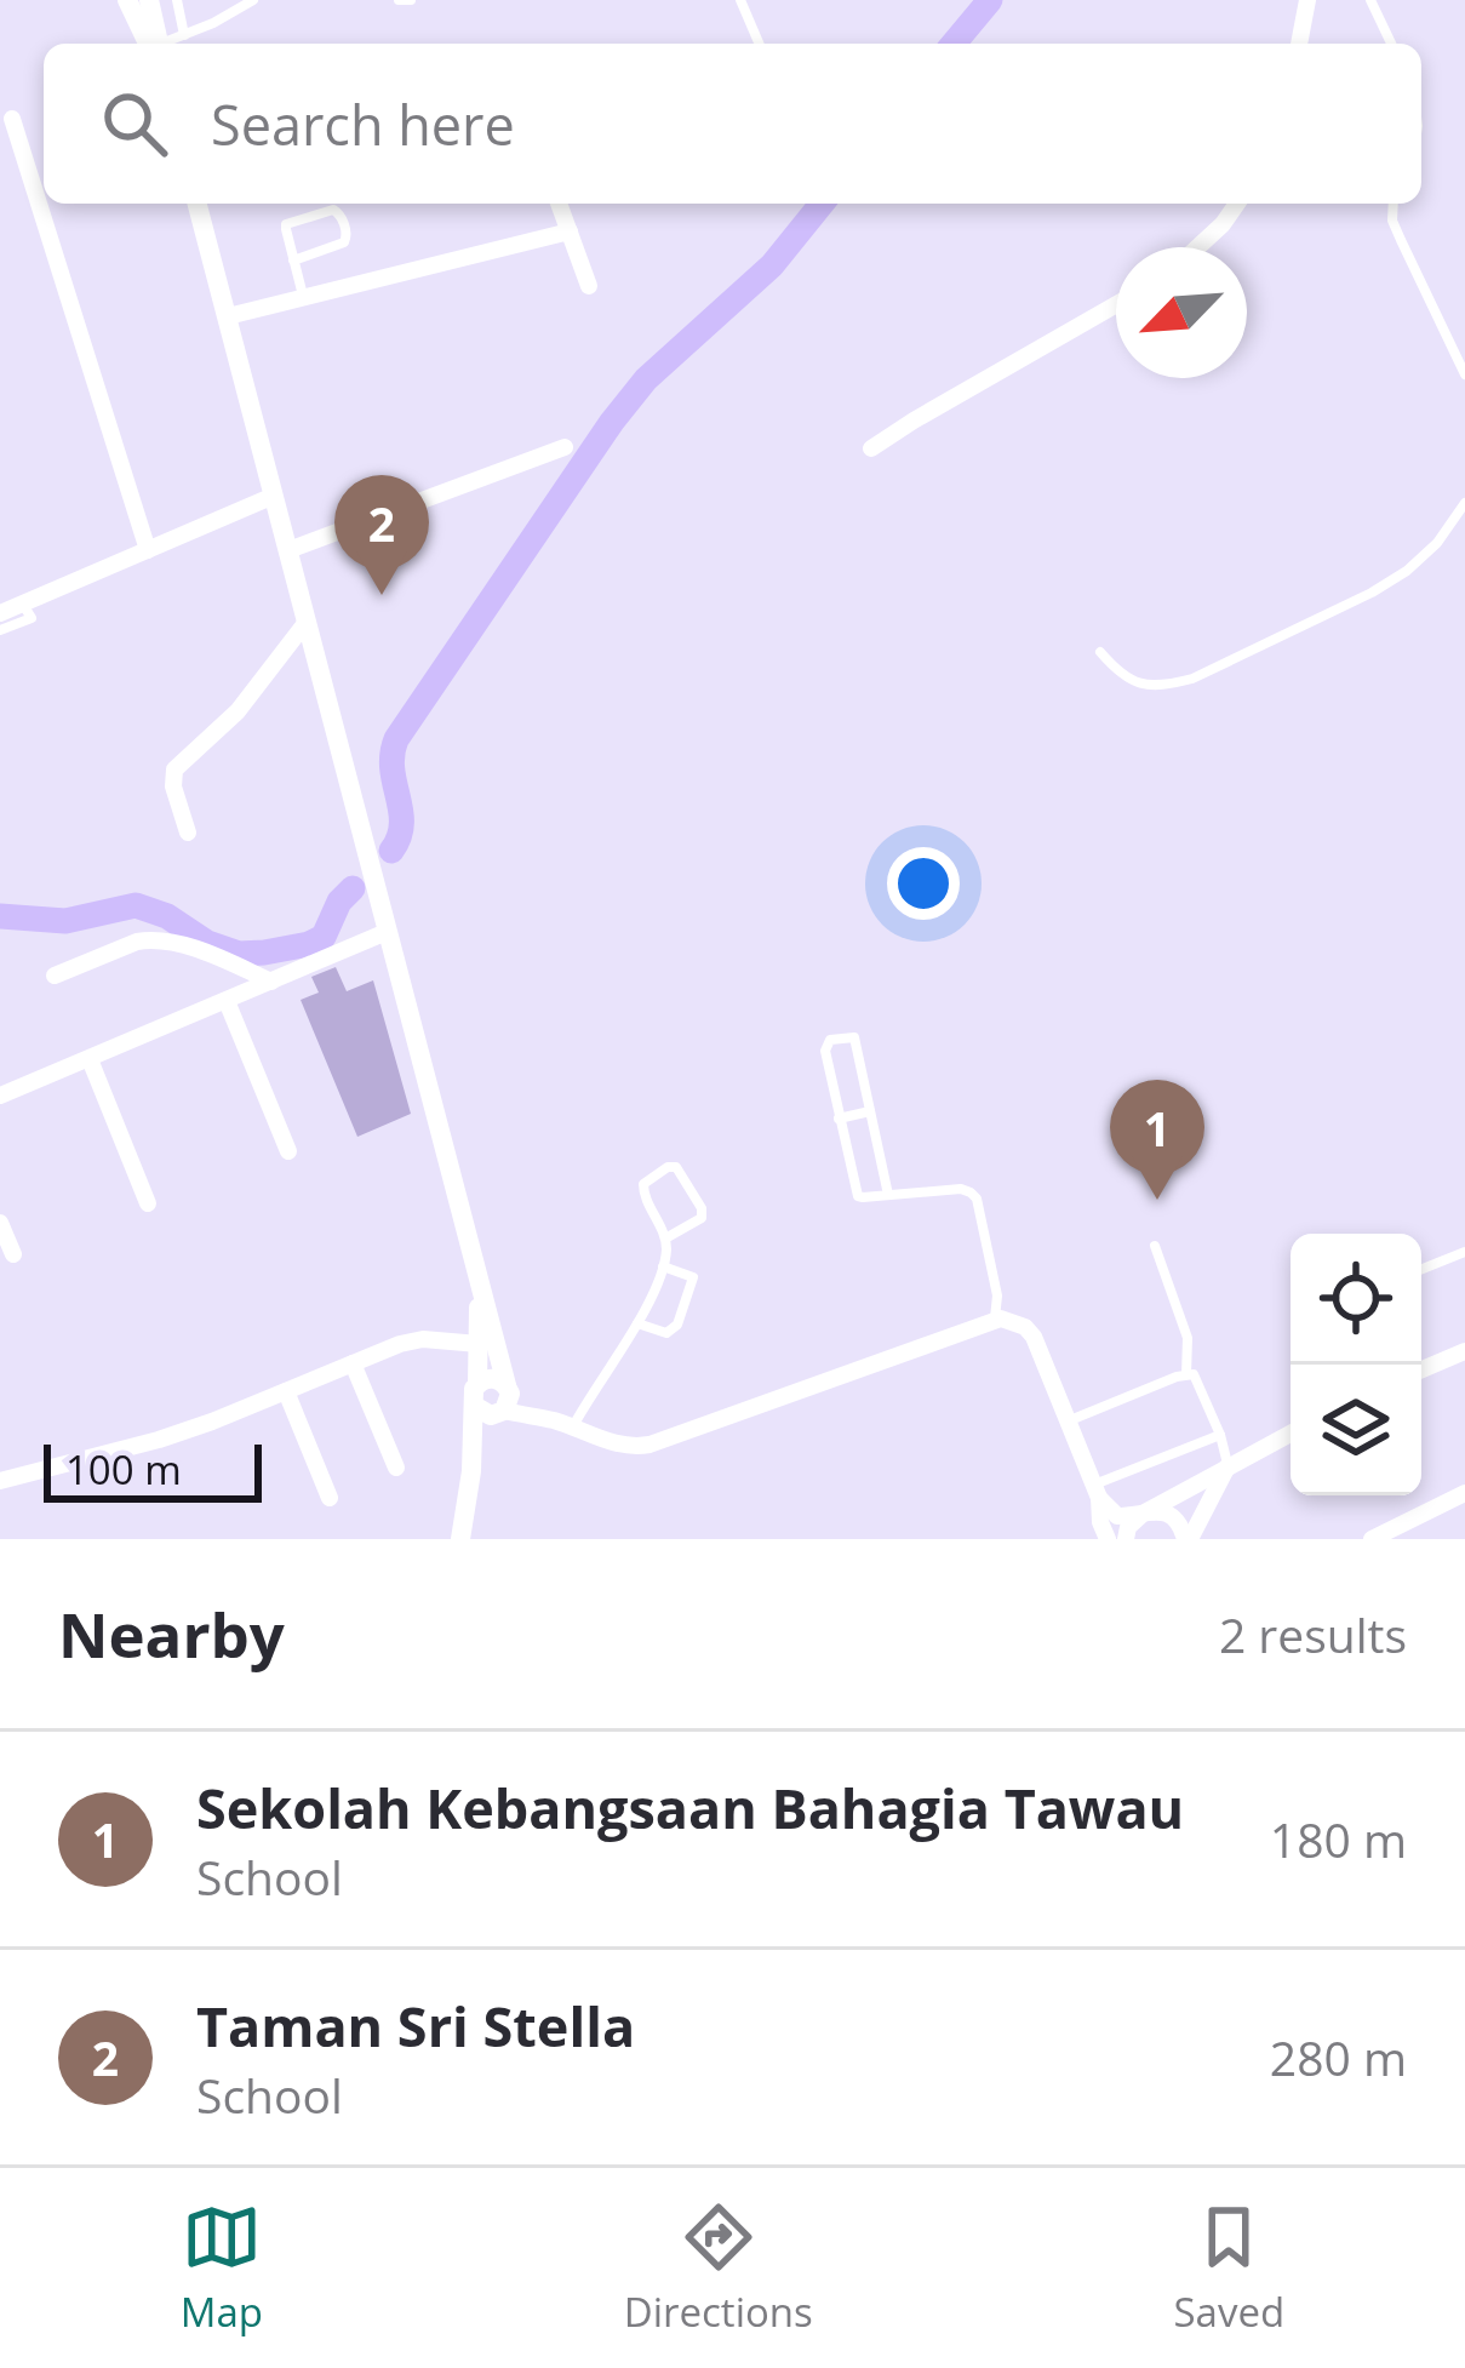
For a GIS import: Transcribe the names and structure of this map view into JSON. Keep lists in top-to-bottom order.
{
  "scale_bar": "100 m",
  "north": "bottom left",
  "page": {
    "search": "Search here",
    "pins": ["2", "1"],
    "scale": "100 m",
    "heading": ["Nearby", "2 results"],
    "list": [
      {
        "mark": "1",
        "name": "Sekolah Kebangsaan Bahagia Tawau",
        "note": "School",
        "value": "180 m"
      },
      {
        "mark": "2",
        "name": "Taman Sri Stella",
        "note": "School",
        "value": "280 m"
      }
    ],
    "nav": ["Map", "Directions", "Saved"]
  }
}
